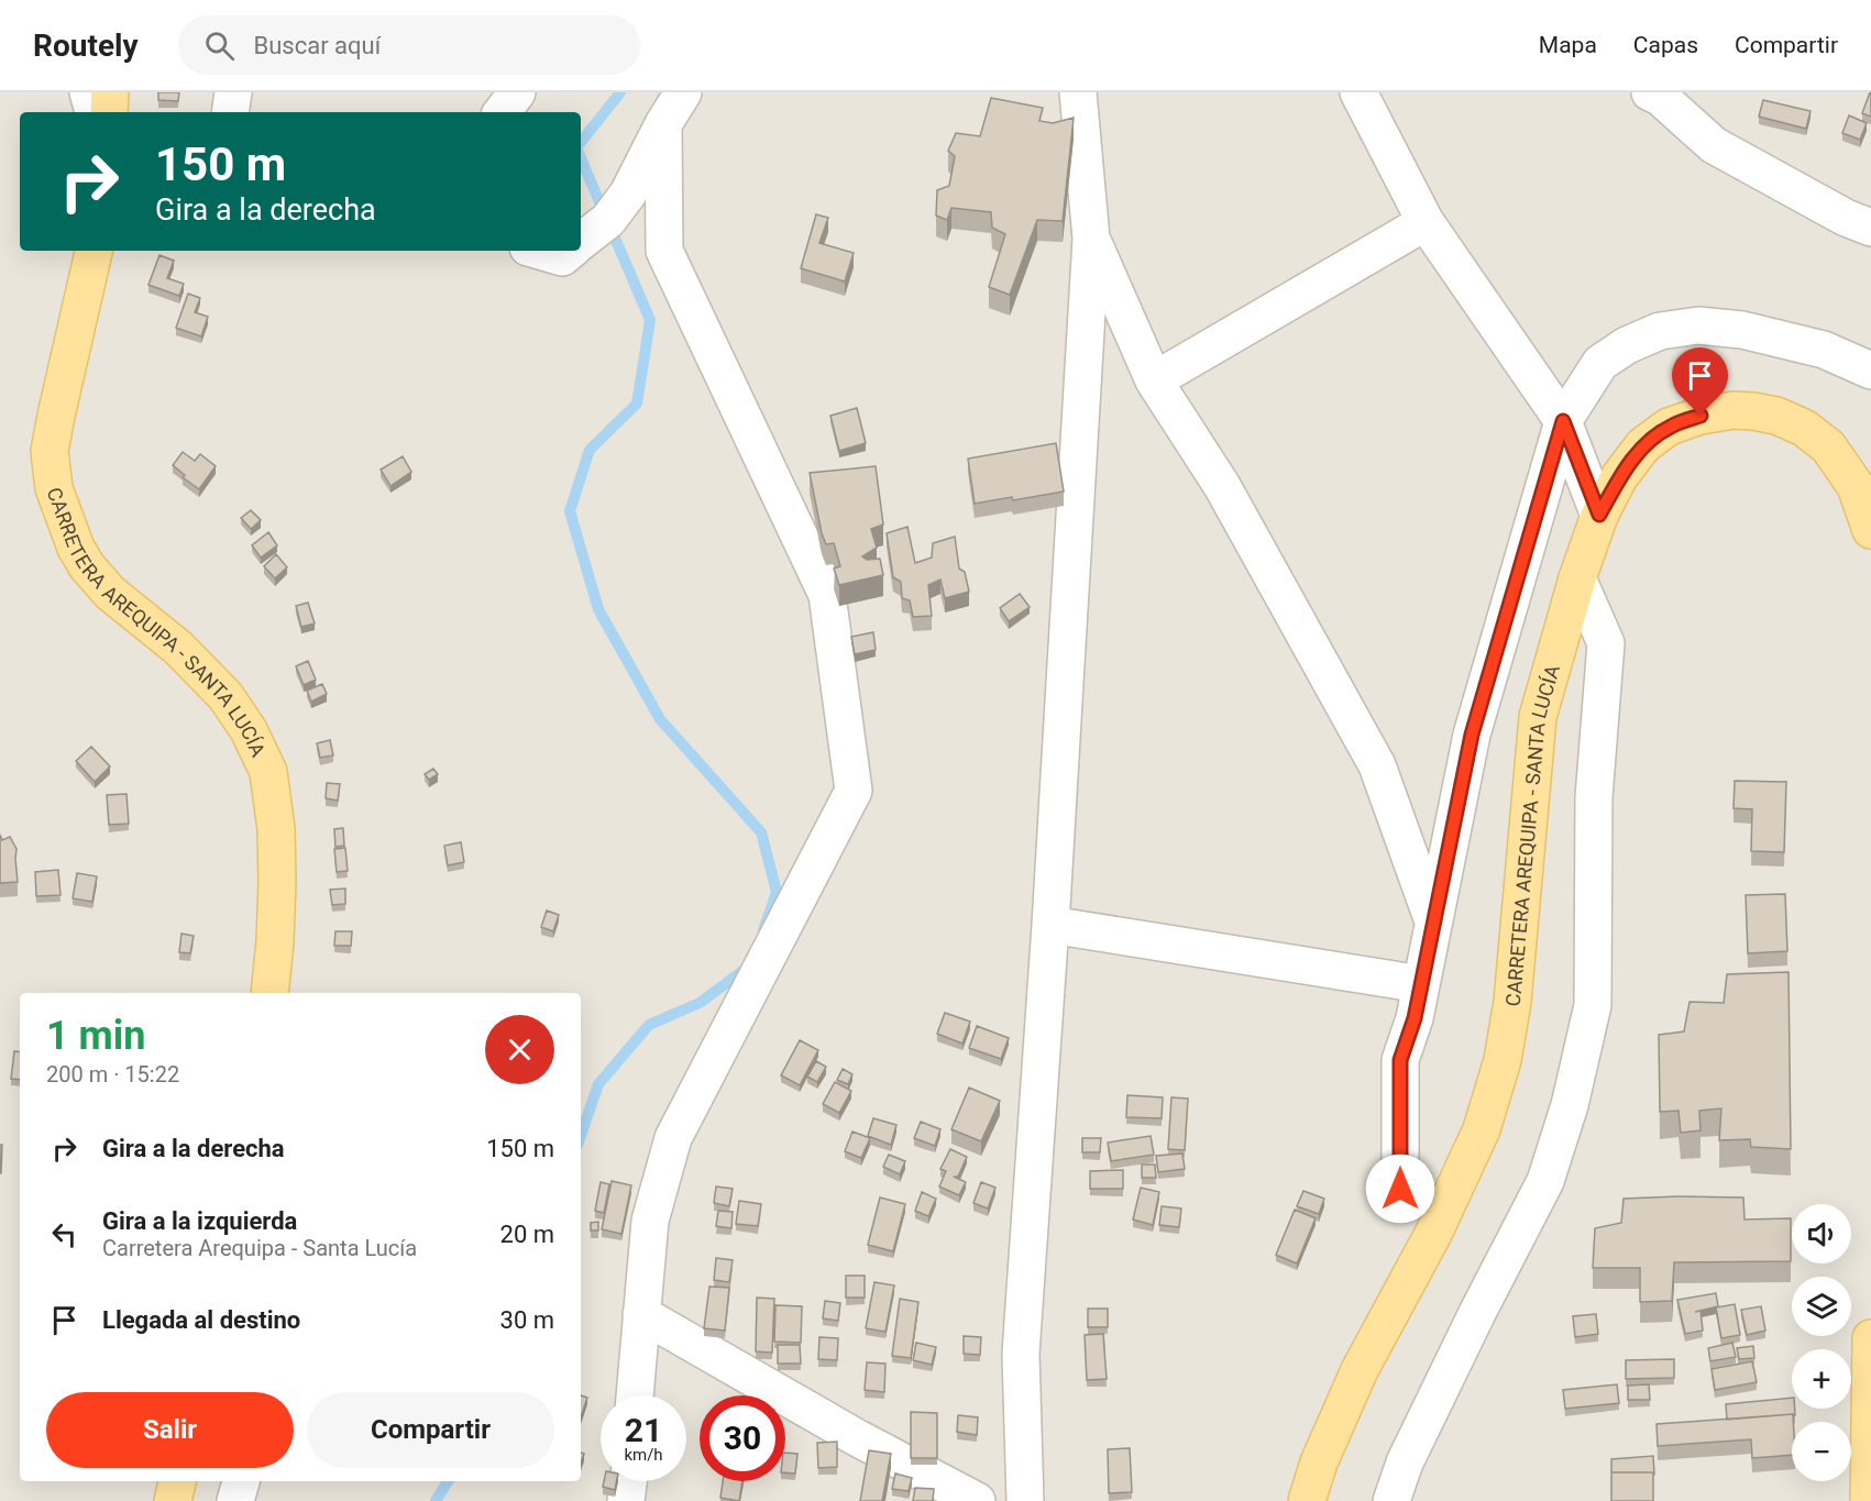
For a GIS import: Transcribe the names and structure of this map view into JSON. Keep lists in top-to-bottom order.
{
  "streets": {
    "main road": ["CARRETERA AREQUIPA - SANTA LUCÍA"]
  },
  "page": {
    "header": "Routely",
    "search": "Buscar aquí",
    "nav": ["Mapa", "Capas", "Compartir"],
    "turn": ["150 m", "Gira a la derecha"],
    "heading": ["1 min", "200 m · 15:22"],
    "list": [
      {
        "name": "Gira a la derecha",
        "value": "150 m"
      },
      {
        "name": "Gira a la izquierda",
        "note": "Carretera Arequipa - Santa Lucía",
        "value": "20 m"
      },
      {
        "name": "Llegada al destino",
        "value": "30 m"
      }
    ],
    "map_buttons": ["+", "−"],
    "buttons": ["Salir", "Compartir"],
    "speed": "21 km/h",
    "limit": "30"
  }
}
